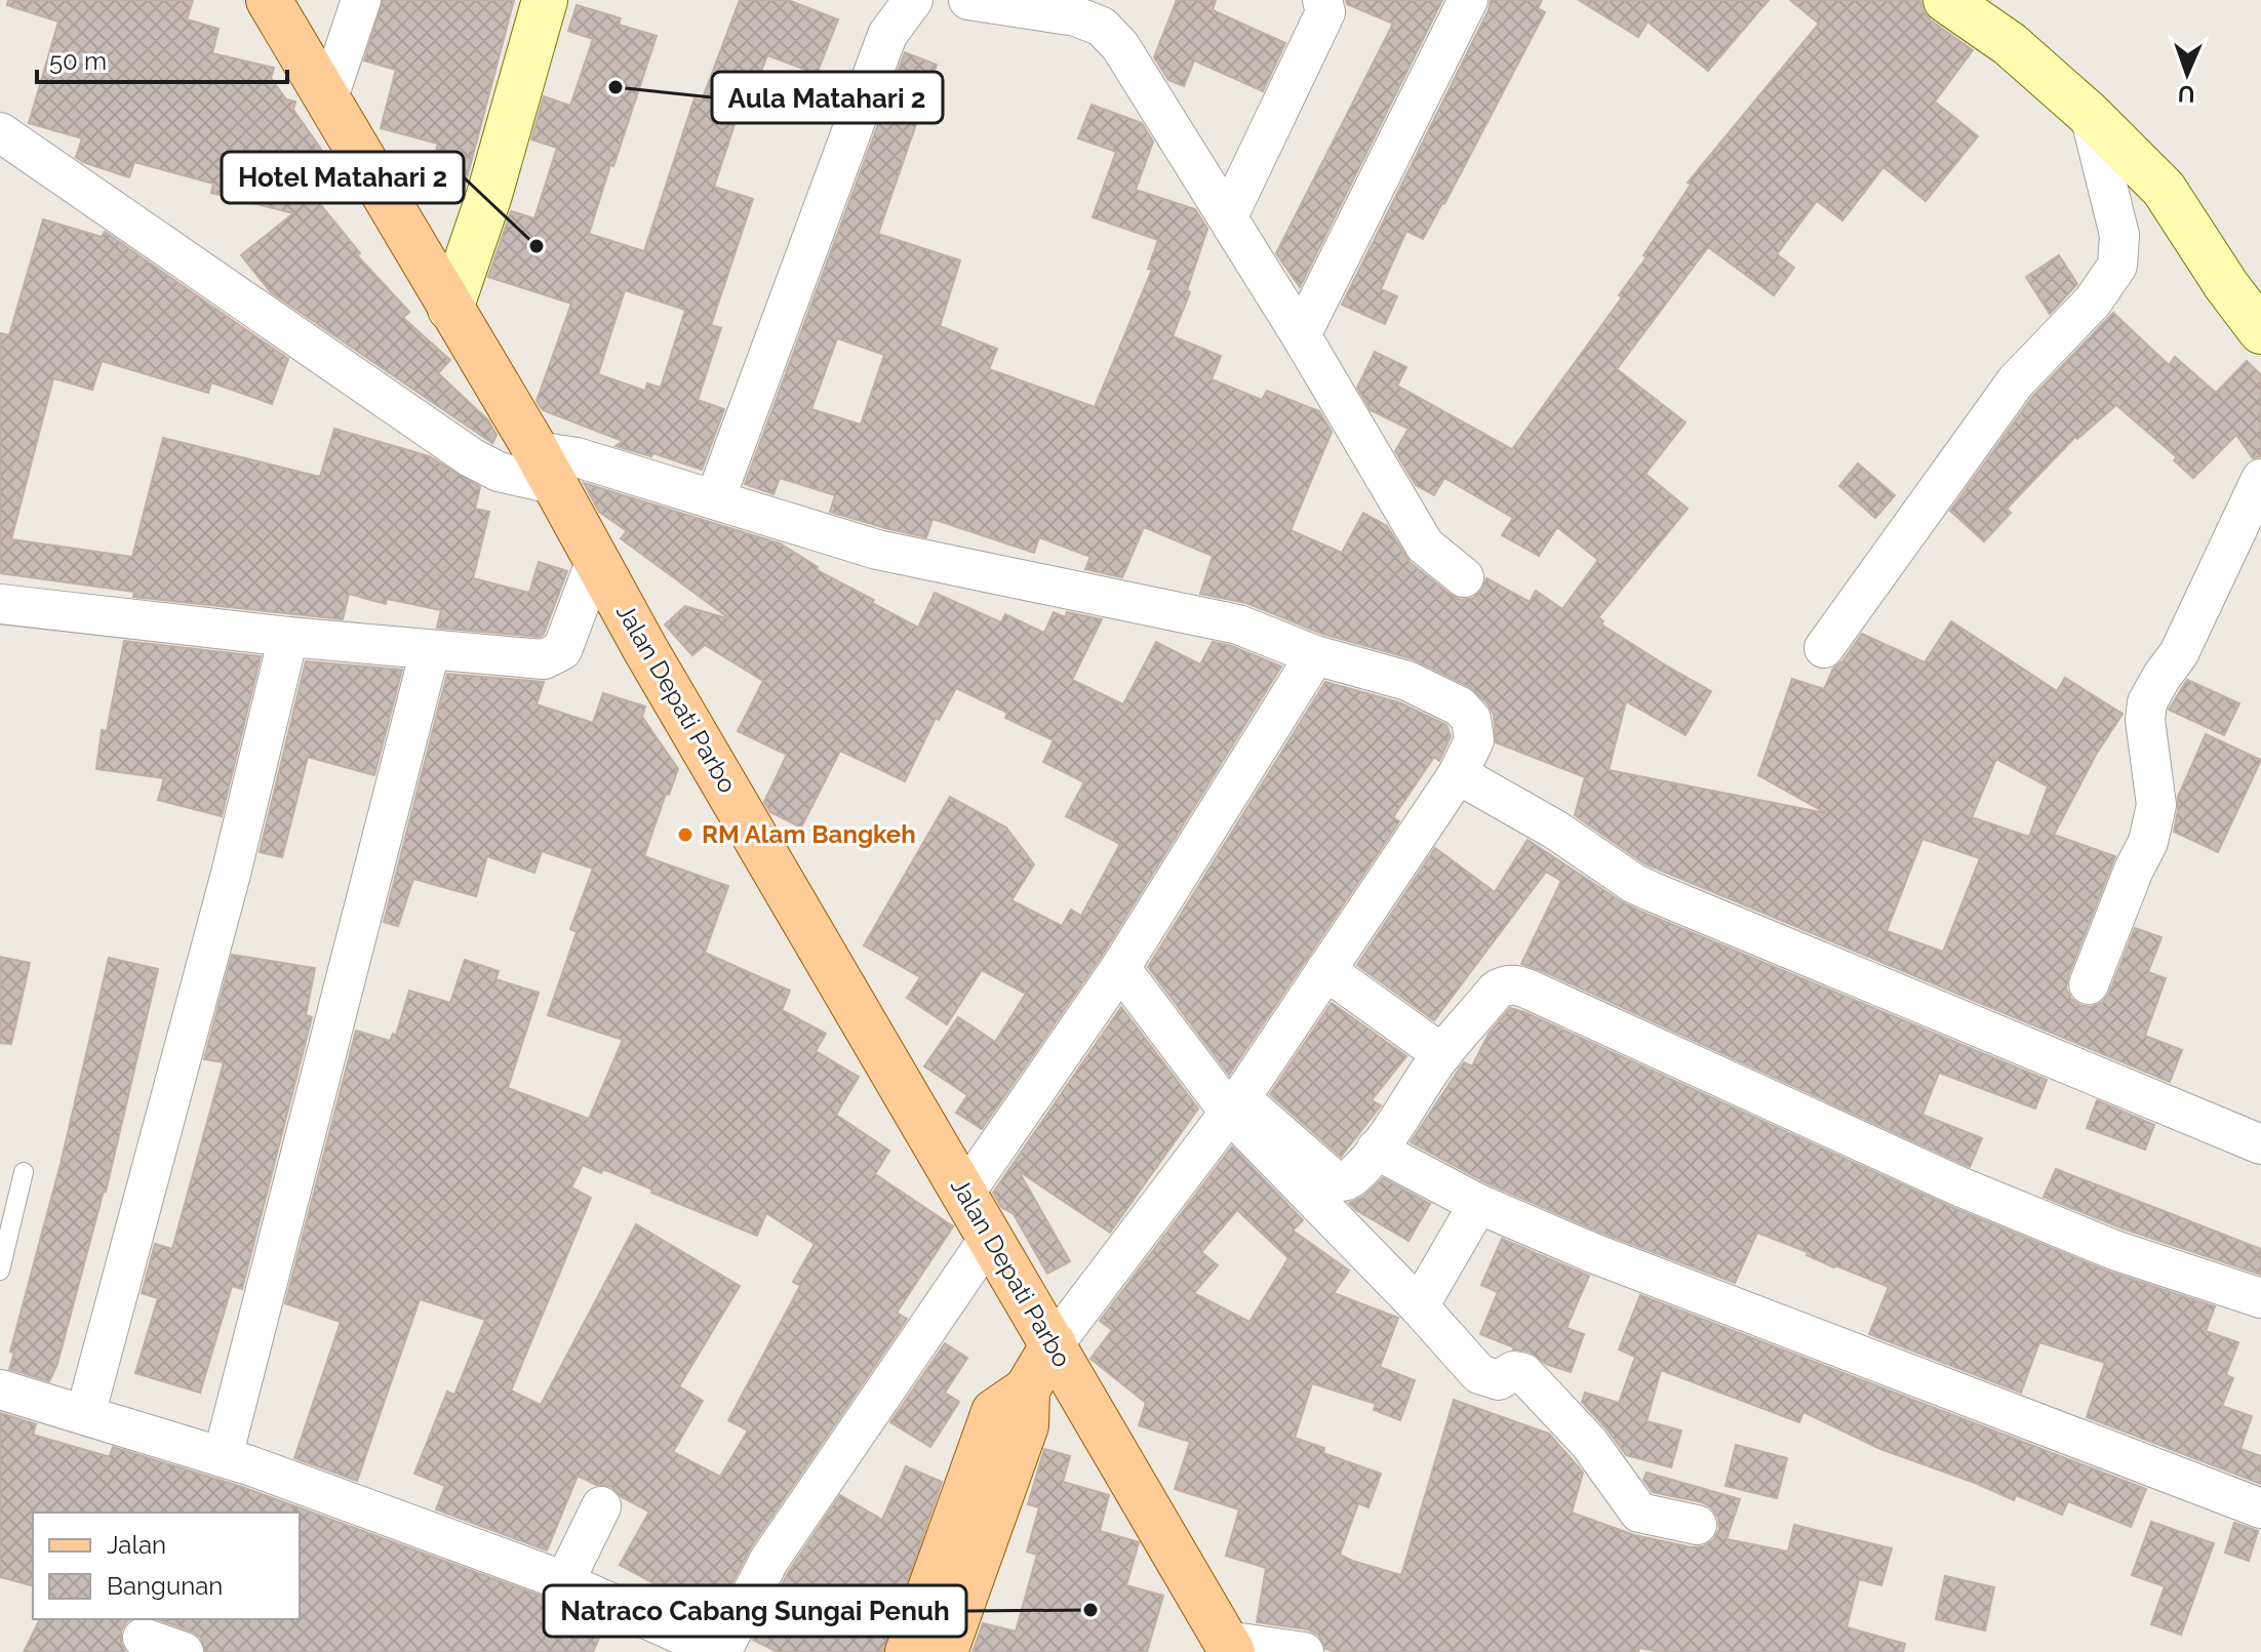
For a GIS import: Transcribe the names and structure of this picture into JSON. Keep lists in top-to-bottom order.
{
  "streets": {
    "main road": ["Jalan Depati Parbo"]
  },
  "places": [
    "Aula Matahari 2",
    "Hotel Matahari 2",
    "RM Alam Bangkeh",
    "Natraco Cabang Sungai Penuh"
  ],
  "legend": ["Jalan", "Bangunan"],
  "scale_bar": "50 m",
  "north": "bottom"
}
